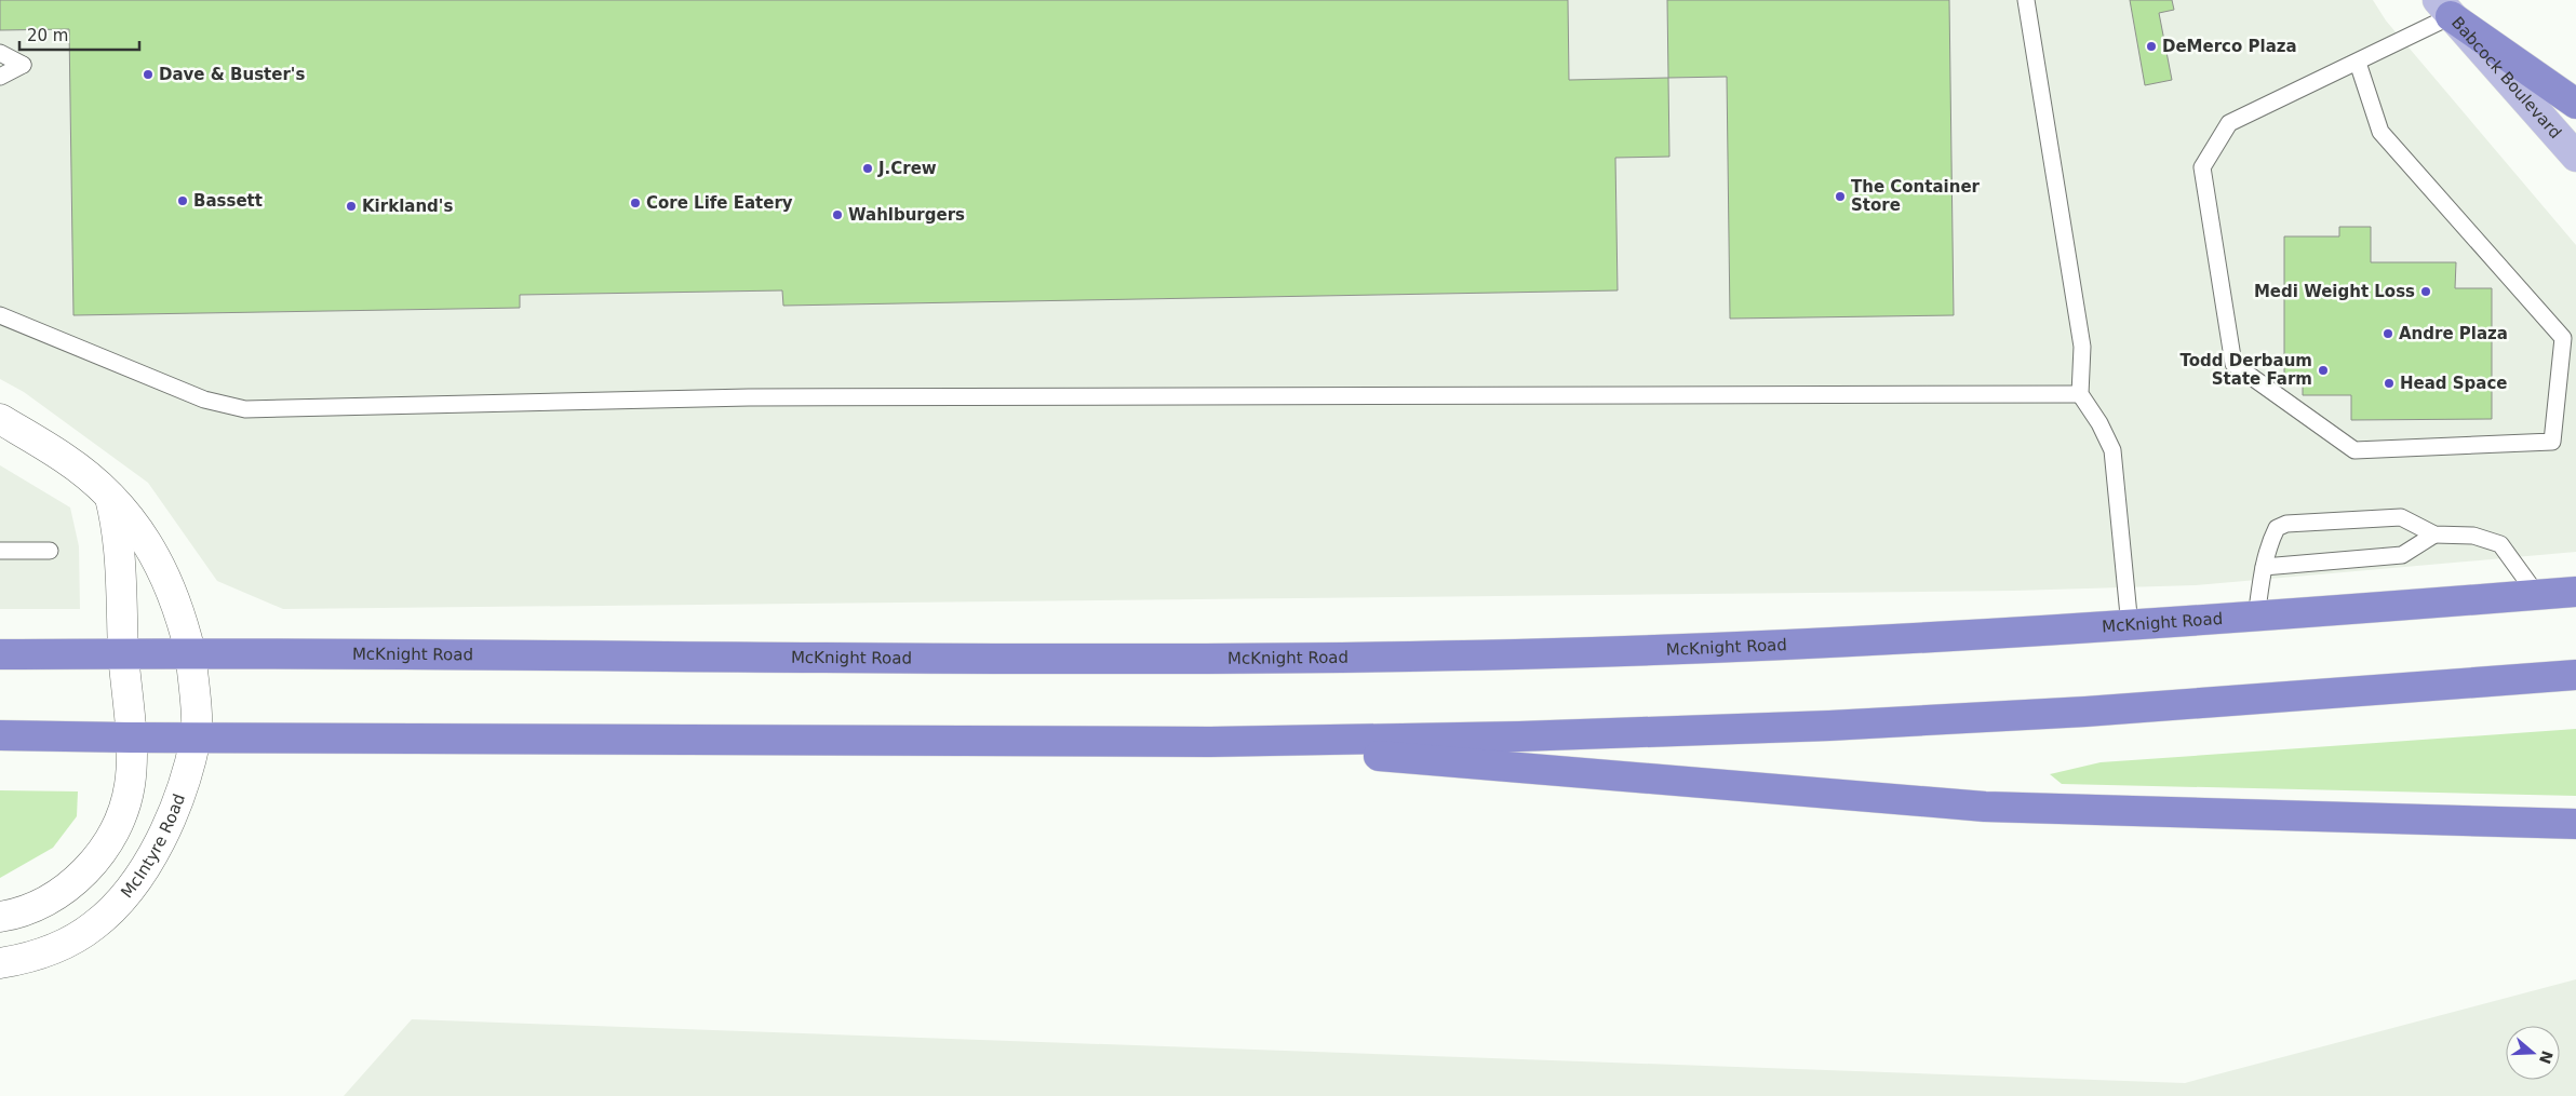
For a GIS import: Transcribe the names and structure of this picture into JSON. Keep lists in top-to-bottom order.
{
  "streets": {
    "highway": ["McKnight Road"],
    "main road": ["Babcock Boulevard"],
    "street": ["McIntyre Road"]
  },
  "crossings": [
    ["McKnight Road", "McIntyre Road"]
  ],
  "places": [
    "DeMerco Plaza",
    "Dave & Buster's",
    "J.Crew",
    "The Container Store",
    "Bassett",
    "Core Life Eatery",
    "Kirkland's",
    "Wahlburgers",
    "Medi Weight Loss",
    "Andre Plaza",
    "Todd Derbaum State Farm",
    "Head Space"
  ],
  "scale_bar": "20 m",
  "north": "right"
}
